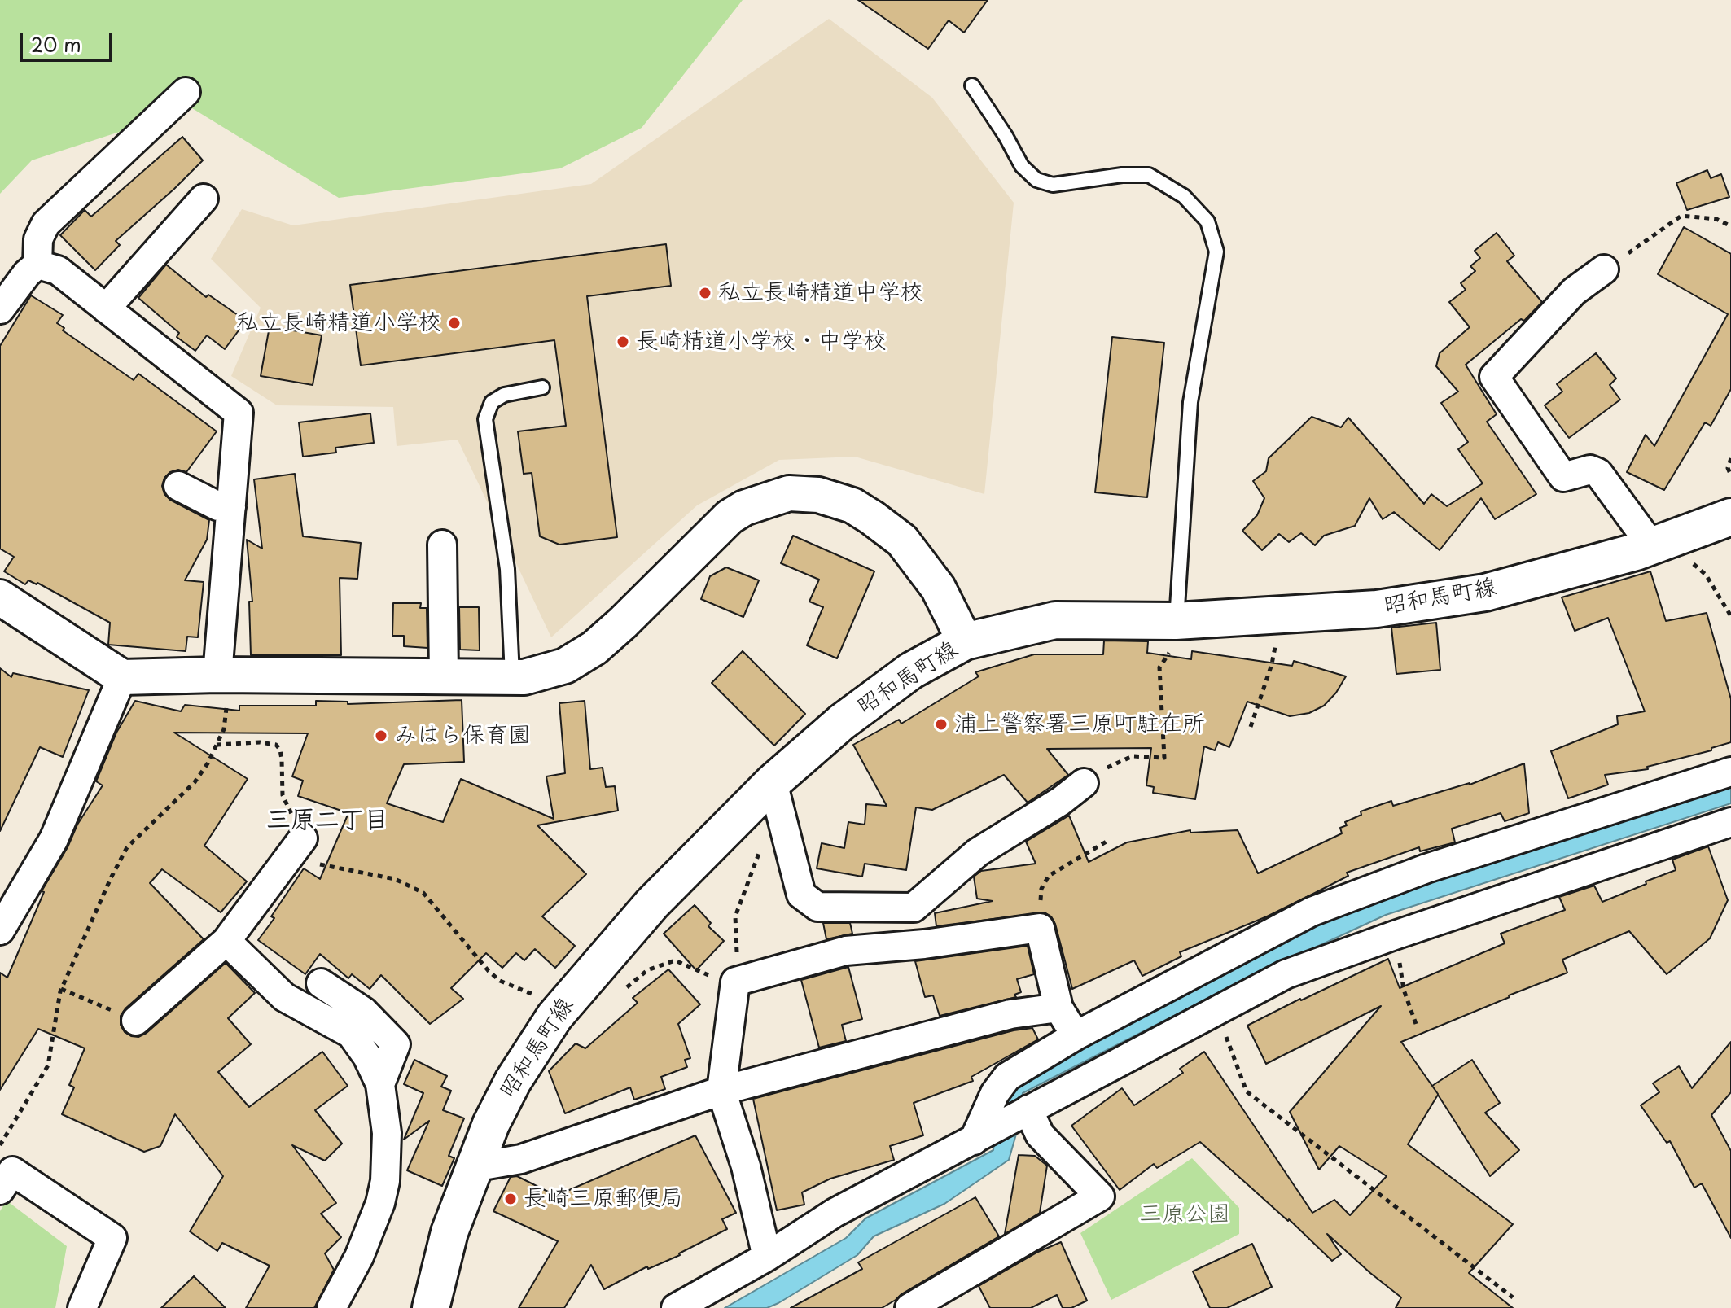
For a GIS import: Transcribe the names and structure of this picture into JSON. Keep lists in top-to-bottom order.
{
  "streets": {
    "main road": ["昭和馬町線"]
  },
  "districts": ["三原二丁目"],
  "parks": ["三原公園"],
  "places": [
    "私立長崎精道中学校",
    "私立長崎精道小学校",
    "長崎精道小学校・中学校",
    "浦上警察署三原町駐在所",
    "みはら保育園",
    "長崎三原郵便局"
  ],
  "scale_bar": "20 m"
}
